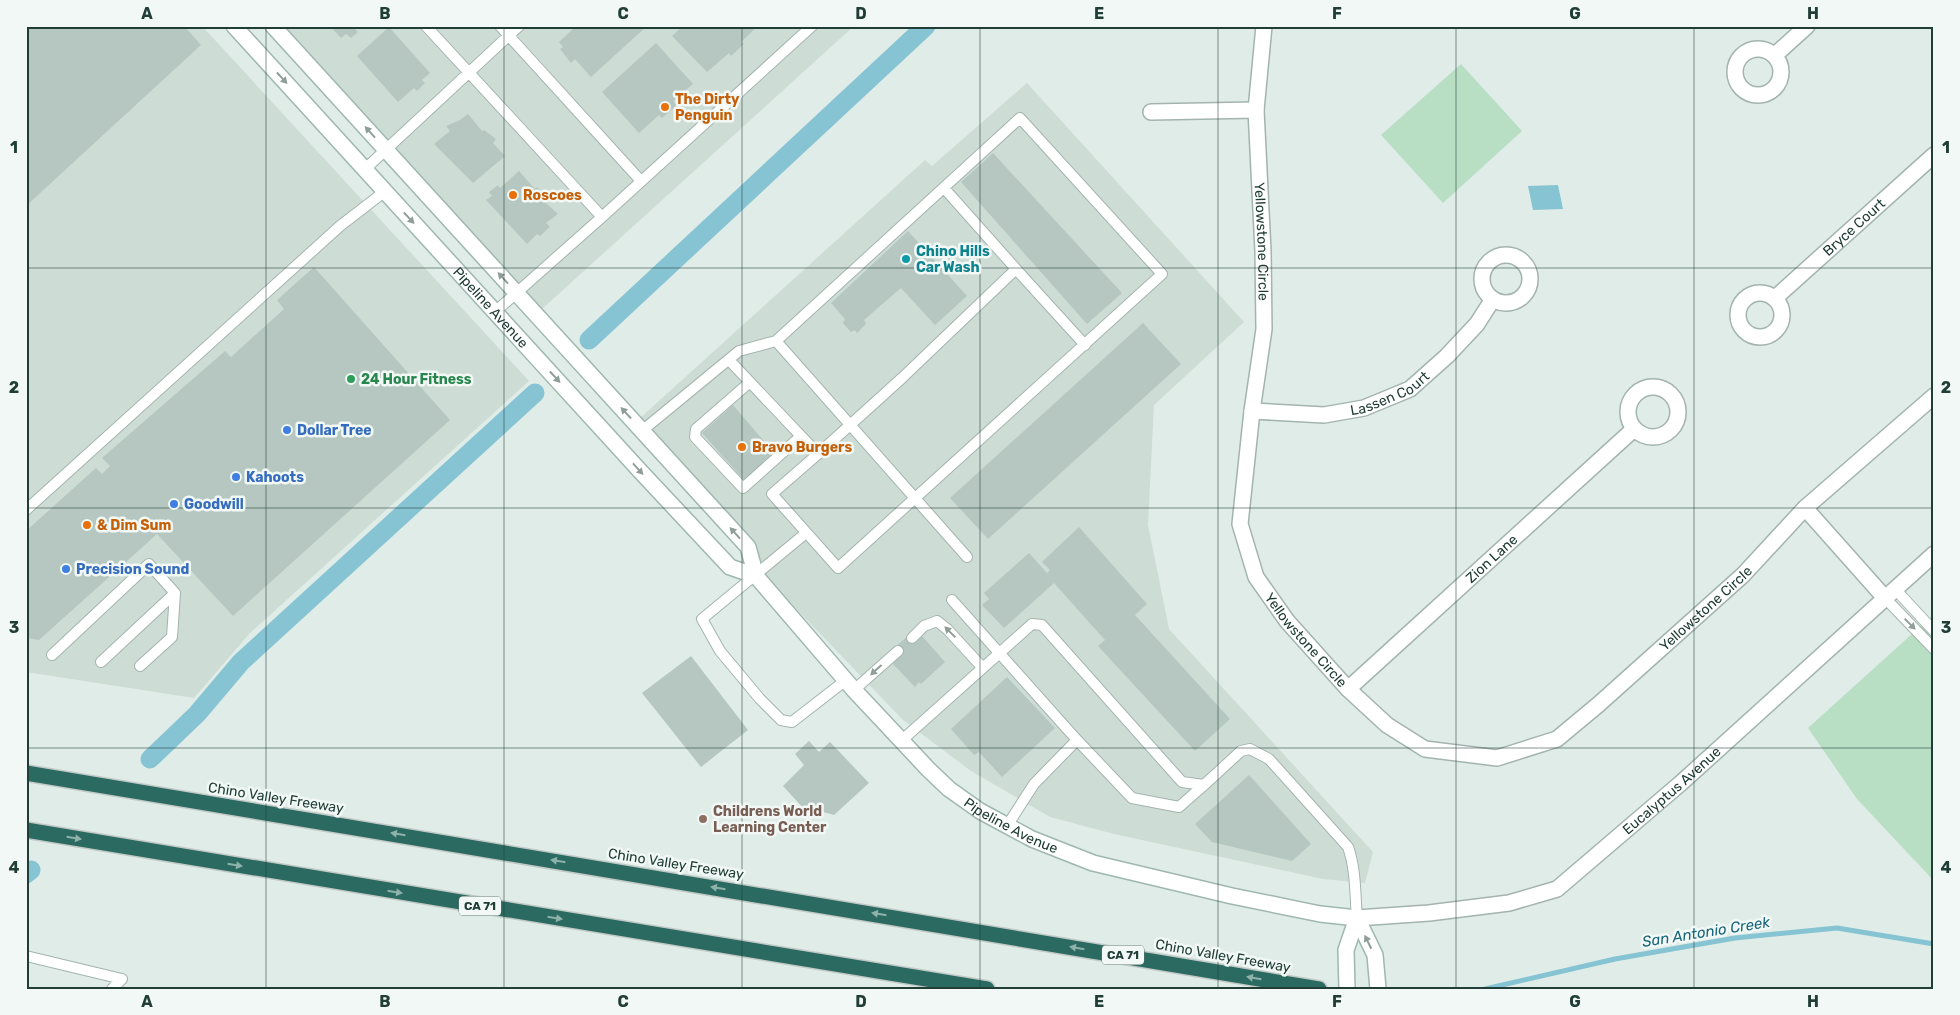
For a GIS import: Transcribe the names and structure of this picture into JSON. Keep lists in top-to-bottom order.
{
  "streets": {
    "highway": ["Chino Valley Freeway", "CA 71"],
    "street": [
      "Bryce Court",
      "Yellowstone Circle",
      "Pipeline Avenue",
      "Lassen Court",
      "Zion Lane",
      "Eucalyptus Avenue"
    ]
  },
  "crossings": [
    ["Yellowstone Circle", "Lassen Court"],
    ["Yellowstone Circle", "Zion Lane"],
    ["Pipeline Avenue", "Eucalyptus Avenue"]
  ],
  "water": ["San Antonio Creek"],
  "places": [
    "The Dirty Penguin",
    "Roscoes",
    "Chino Hills Car Wash",
    "24 Hour Fitness",
    "Dollar Tree",
    "Bravo Burgers",
    "Kahoots",
    "Goodwill",
    "& Dim Sum",
    "Precision Sound",
    "Childrens World Learning Center"
  ],
  "grid": {
    "columns": [
      "A",
      "B",
      "C",
      "D",
      "E",
      "F",
      "G",
      "H"
    ],
    "rows": [
      "1",
      "2",
      "3",
      "4"
    ]
  }
}
